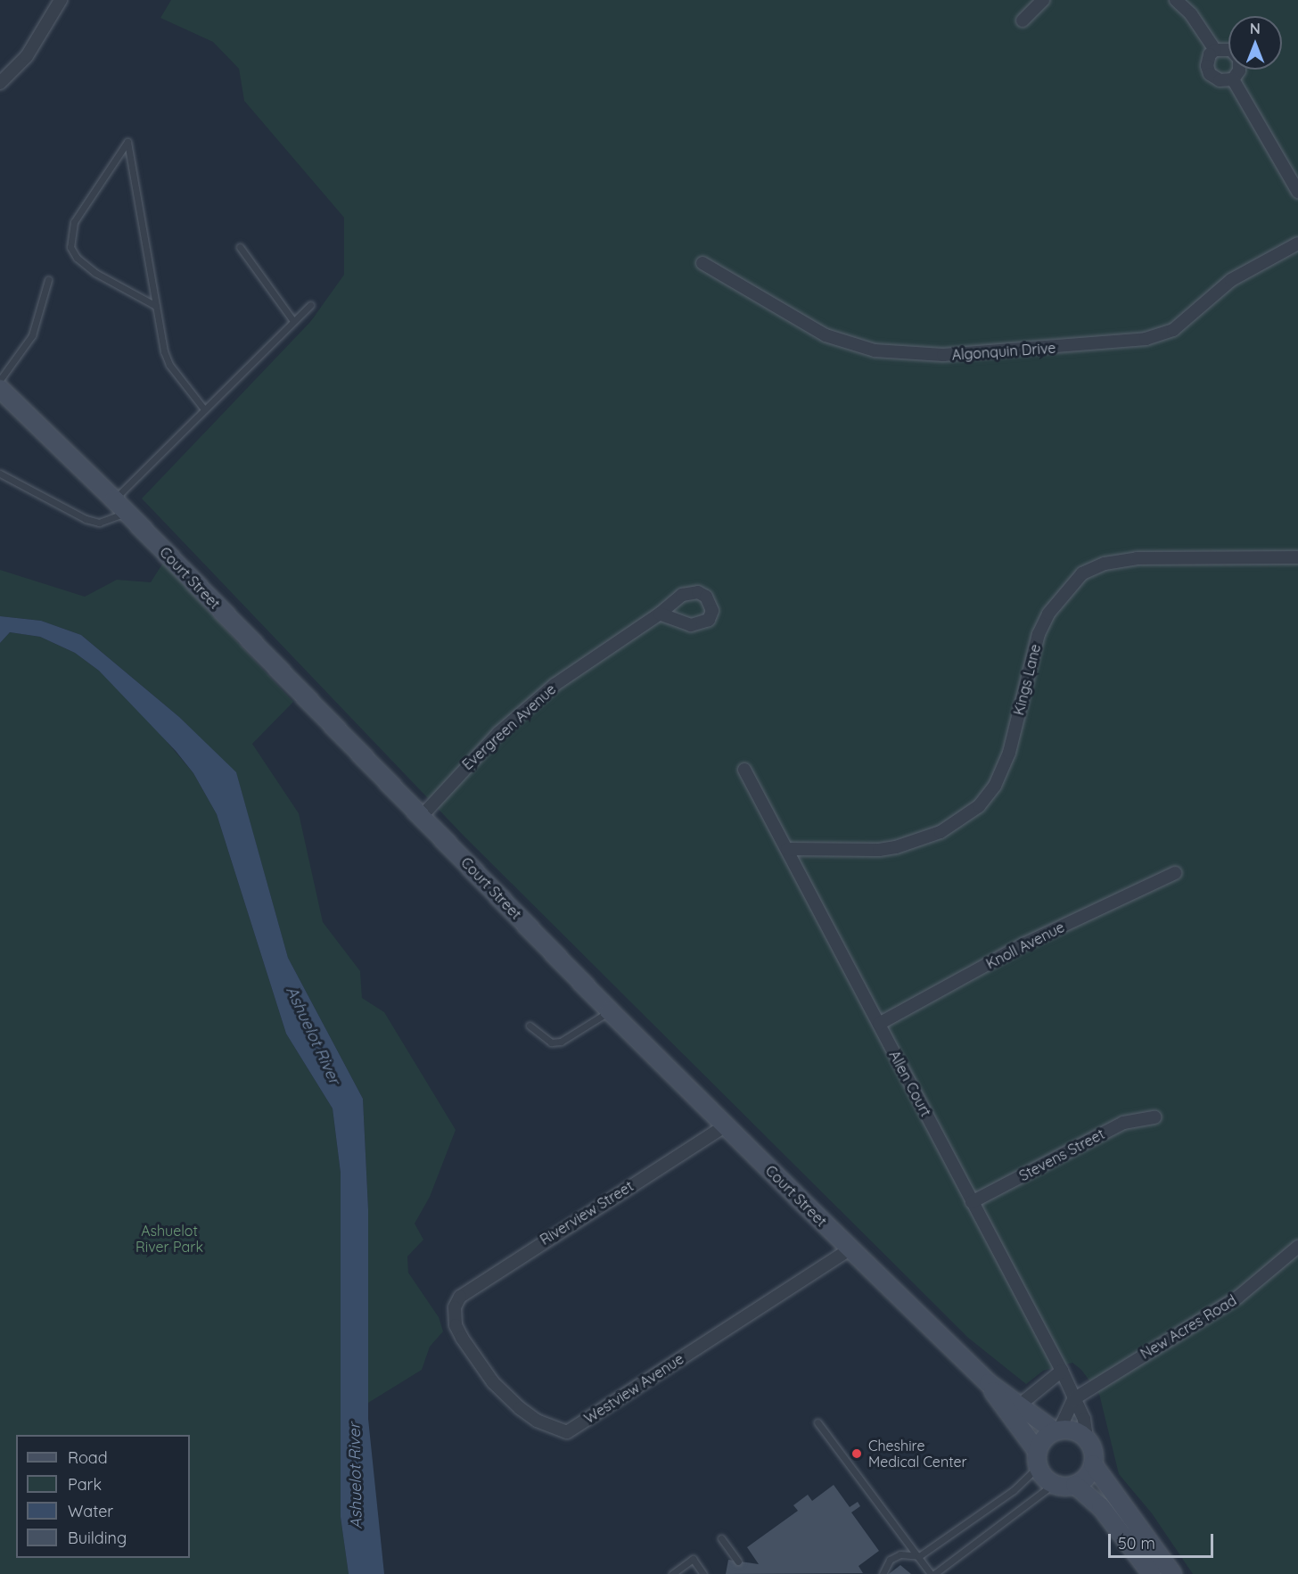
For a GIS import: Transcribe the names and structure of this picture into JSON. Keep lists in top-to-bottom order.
{
  "streets": {
    "main road": ["Court Street"],
    "street": [
      "Algonquin Drive",
      "Kings Lane",
      "Evergreen Avenue",
      "Knoll Avenue",
      "Allen Court",
      "Stevens Street",
      "Riverview Street",
      "New Acres Road",
      "Westview Avenue"
    ]
  },
  "crossings": [
    ["Court Street", "Evergreen Avenue"],
    ["Court Street", "Allen Court"],
    ["Court Street", "Riverview Street"],
    ["Court Street", "Westview Avenue"],
    ["Kings Lane", "Allen Court"],
    ["Knoll Avenue", "Allen Court"],
    ["Allen Court", "Stevens Street"],
    ["Allen Court", "New Acres Road"],
    ["Riverview Street", "Westview Avenue"]
  ],
  "water": ["Ashuelot River"],
  "parks": ["Ashuelot River Park"],
  "places": ["Cheshire Medical Center"],
  "legend": [
    "Road",
    "Park",
    "Water",
    "Building"
  ],
  "scale_bar": "50 m",
  "north": "top"
}
